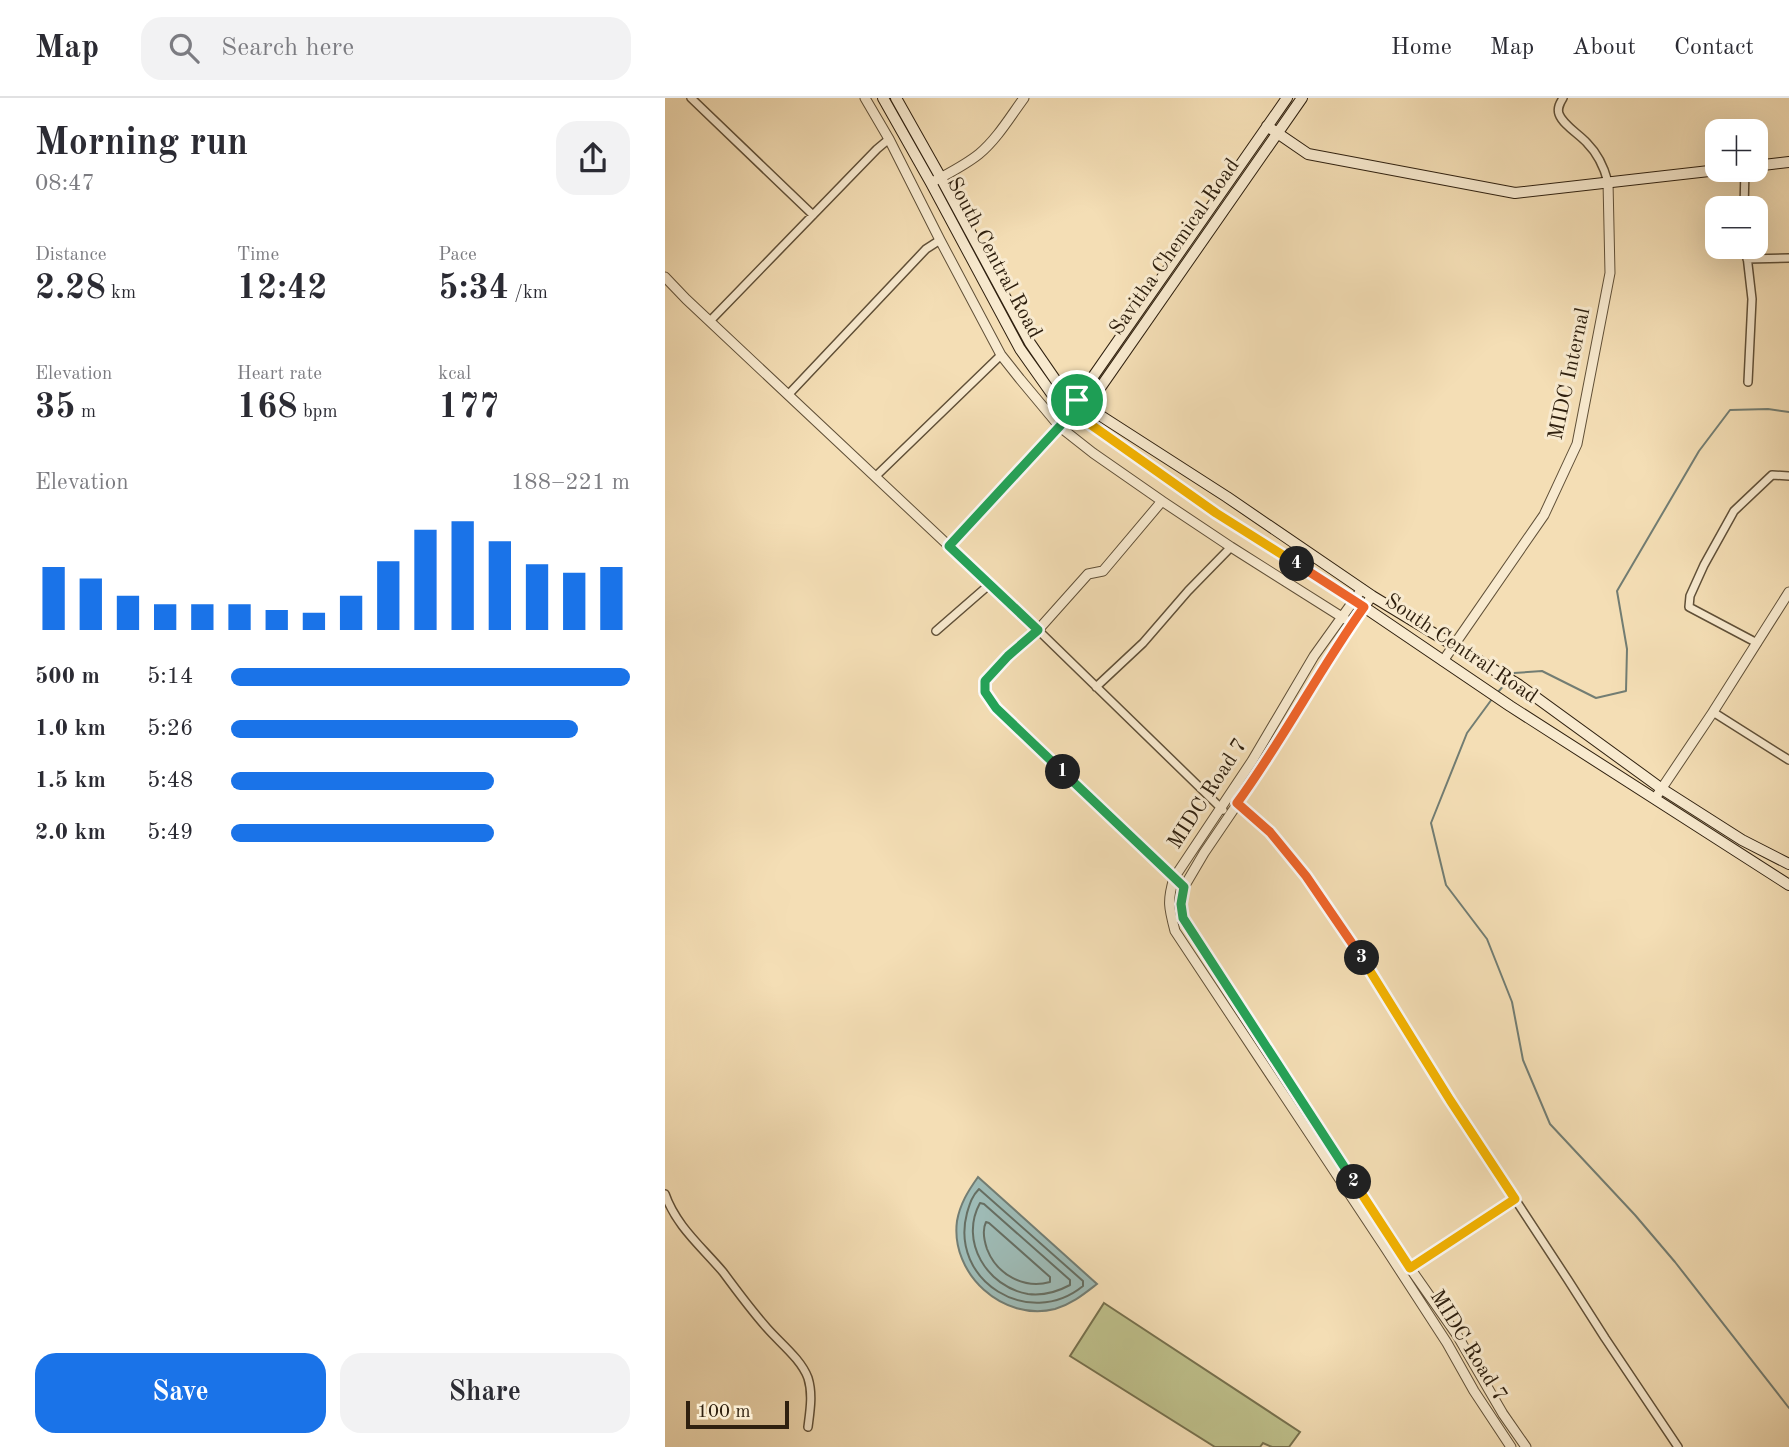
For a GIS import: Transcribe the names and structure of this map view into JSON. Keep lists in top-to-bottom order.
{
  "streets": {
    "main road": ["Savitha Chemical Road", "South Central Road"],
    "street": ["MIDC Internal", "MIDC Road 7"]
  },
  "crossings": [
    ["Savitha Chemical Road", "South Central Road"],
    ["South Central Road", "MIDC Internal"],
    ["South Central Road", "MIDC Road 7"]
  ],
  "scale_bar": "100 m",
  "page": {
    "header": "Map",
    "search": "Search here",
    "nav": [
      "Home",
      "Map",
      "About",
      "Contact"
    ],
    "heading": ["Morning run", "08:47"],
    "map_buttons": ["+", "−"],
    "stats": [
      ["Distance", "2.28 km"],
      ["Time", "12:42"],
      ["Pace", "5:34 /km"],
      ["Elevation", "35 m"],
      ["Heart rate", "168 bpm"],
      ["kcal", "177"]
    ],
    "chart": ["Elevation", "188–221 m"],
    "pins": [
      "4",
      "1",
      "3",
      "2"
    ],
    "list": [
      {
        "name": "500 m",
        "note": "5:14"
      },
      {
        "name": "1.0 km",
        "note": "5:26"
      },
      {
        "name": "1.5 km",
        "note": "5:48"
      },
      {
        "name": "2.0 km",
        "note": "5:49"
      }
    ],
    "buttons": ["Save", "Share"],
    "scale": "100 m"
  }
}
